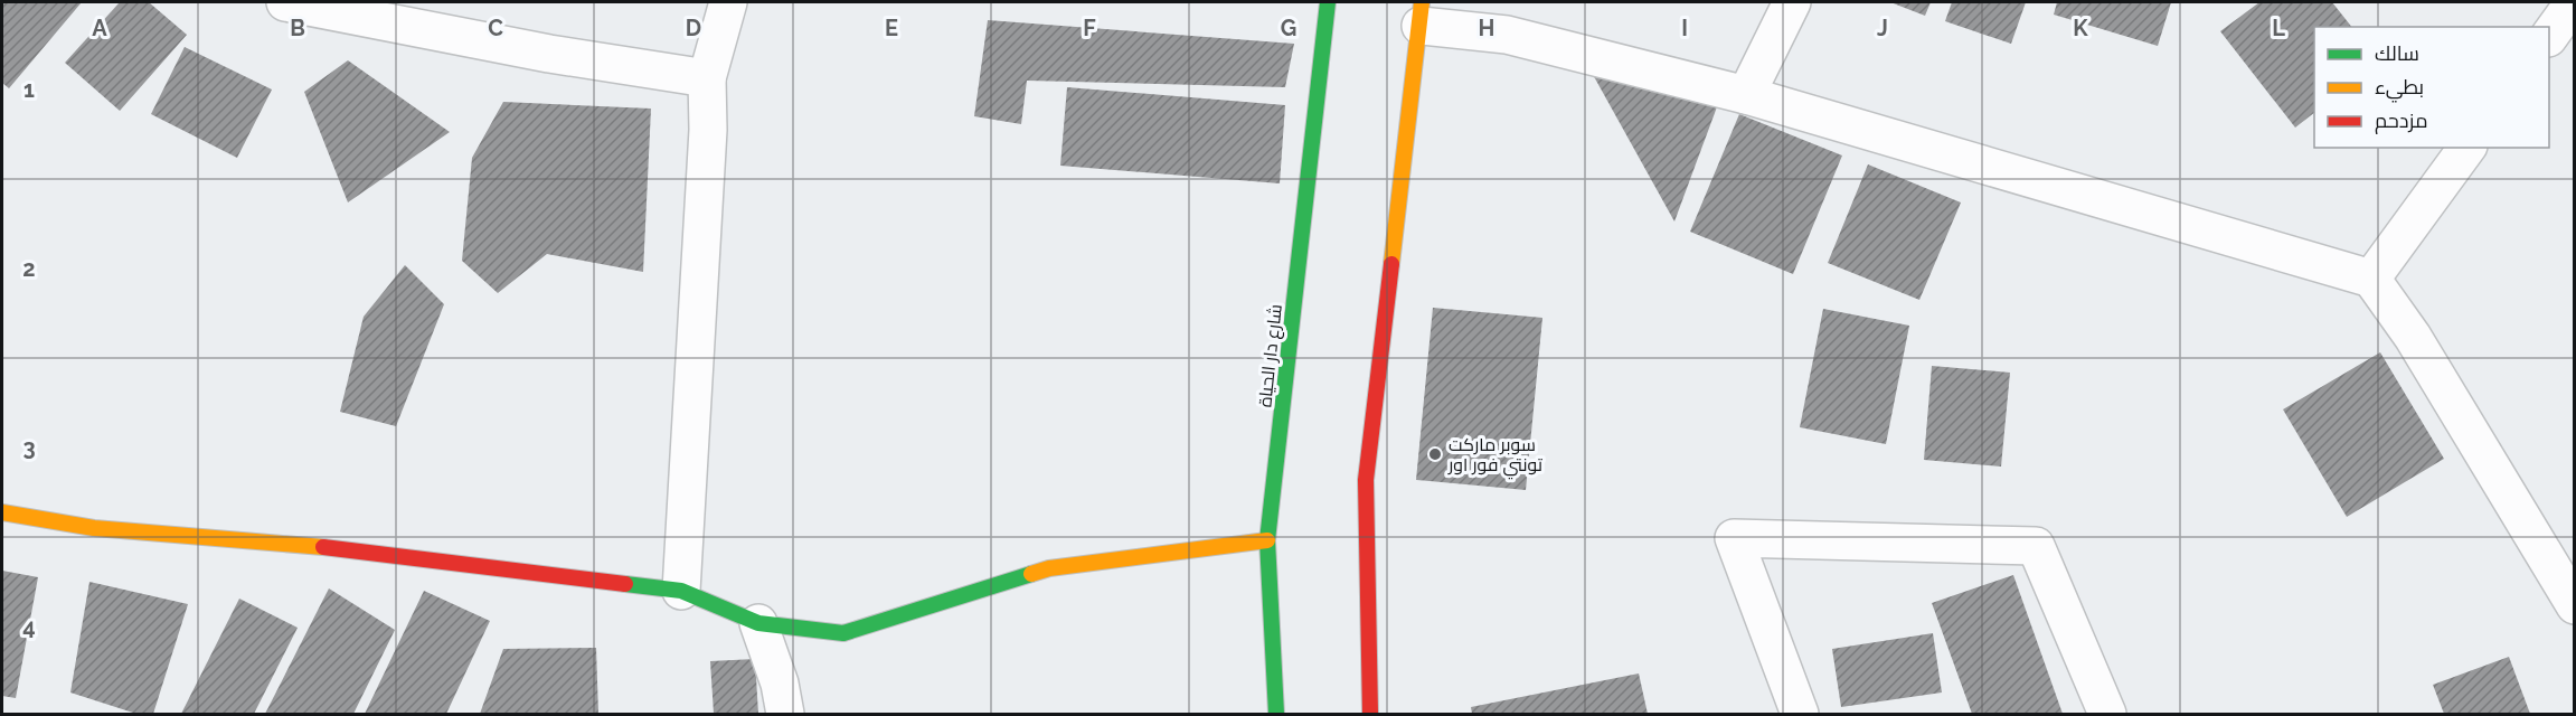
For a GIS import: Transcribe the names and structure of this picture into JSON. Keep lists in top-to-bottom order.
{
  "streets": {
    "main road": ["شارع دار الحياة"]
  },
  "places": ["سوبر ماركت تونتي فور اور"],
  "legend": ["سالك", "بطيء", "مزدحم"],
  "grid": {
    "columns": [
      "A",
      "B",
      "C",
      "D",
      "E",
      "F",
      "G",
      "H",
      "I",
      "J",
      "K",
      "L"
    ],
    "rows": [
      "1",
      "2",
      "3",
      "4"
    ]
  }
}
